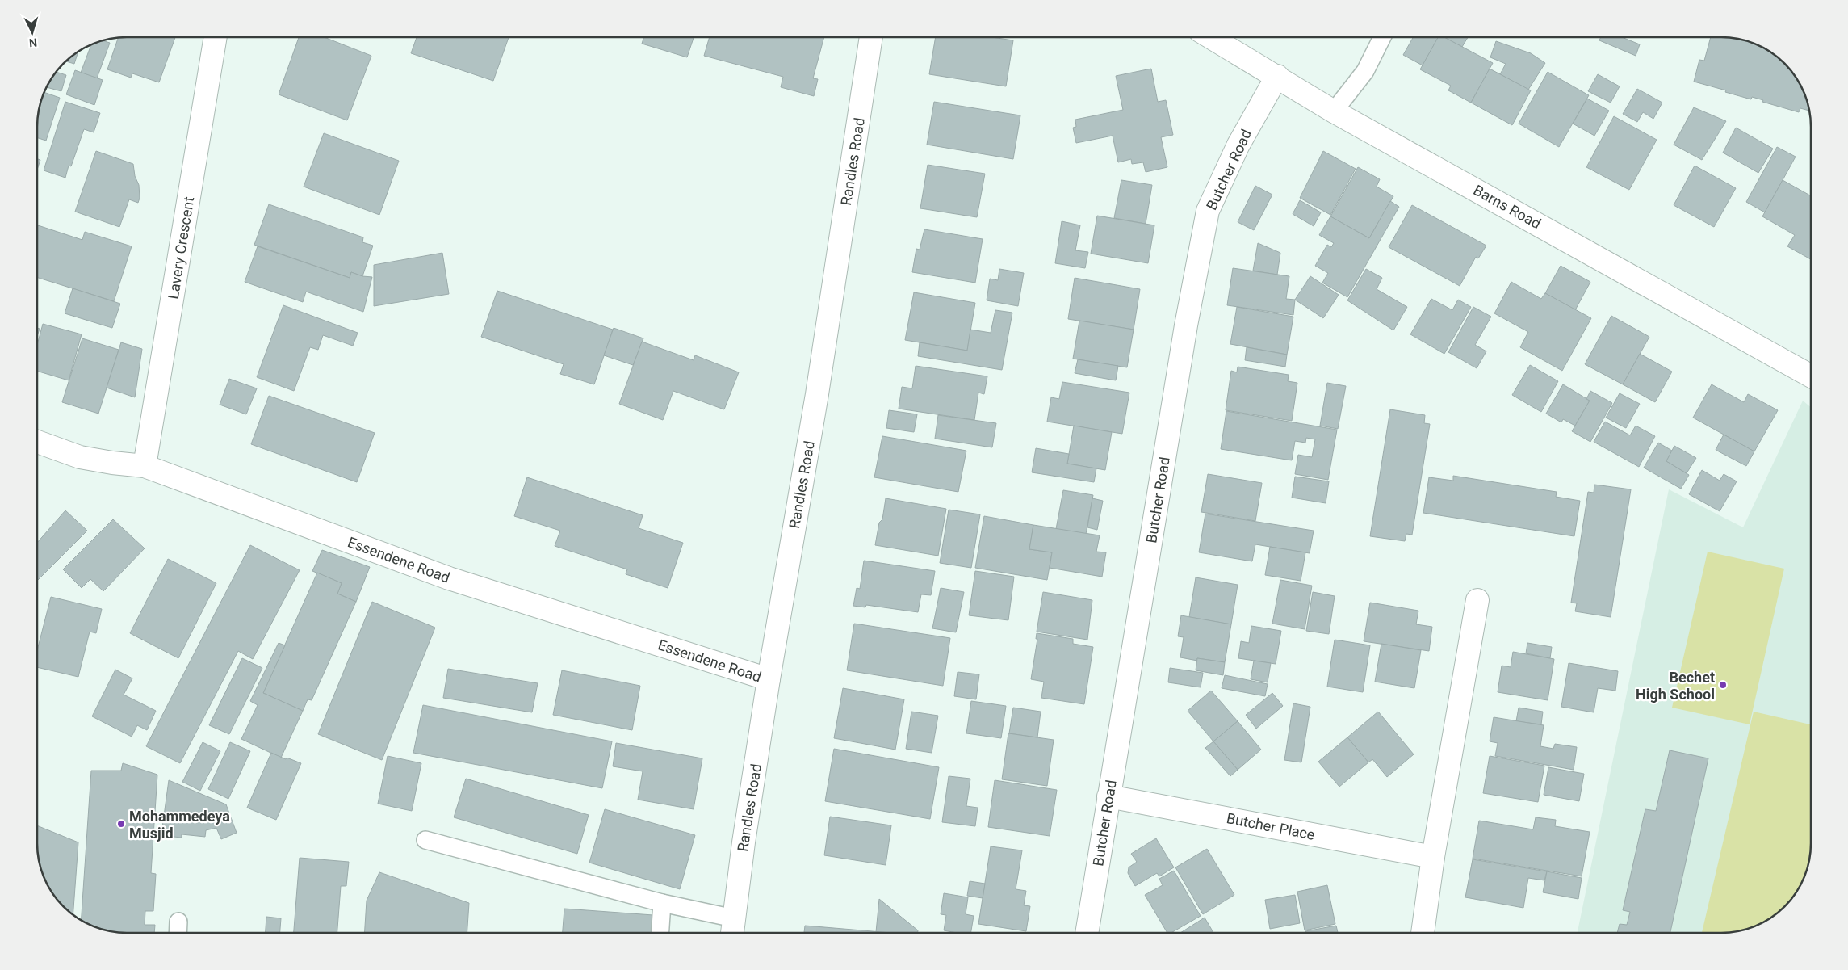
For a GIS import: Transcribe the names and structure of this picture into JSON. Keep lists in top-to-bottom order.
{
  "streets": {
    "street": [
      "Randles Road",
      "Butcher Road",
      "Barns Road",
      "Lavery Crescent",
      "Essendene Road",
      "Butcher Place"
    ]
  },
  "crossings": [
    ["Randles Road", "Essendene Road"],
    ["Butcher Road", "Barns Road"],
    ["Butcher Road", "Butcher Place"],
    ["Lavery Crescent", "Essendene Road"]
  ],
  "places": ["Bechet High School", "Mohammedeya Musjid"],
  "north": "bottom"
}
